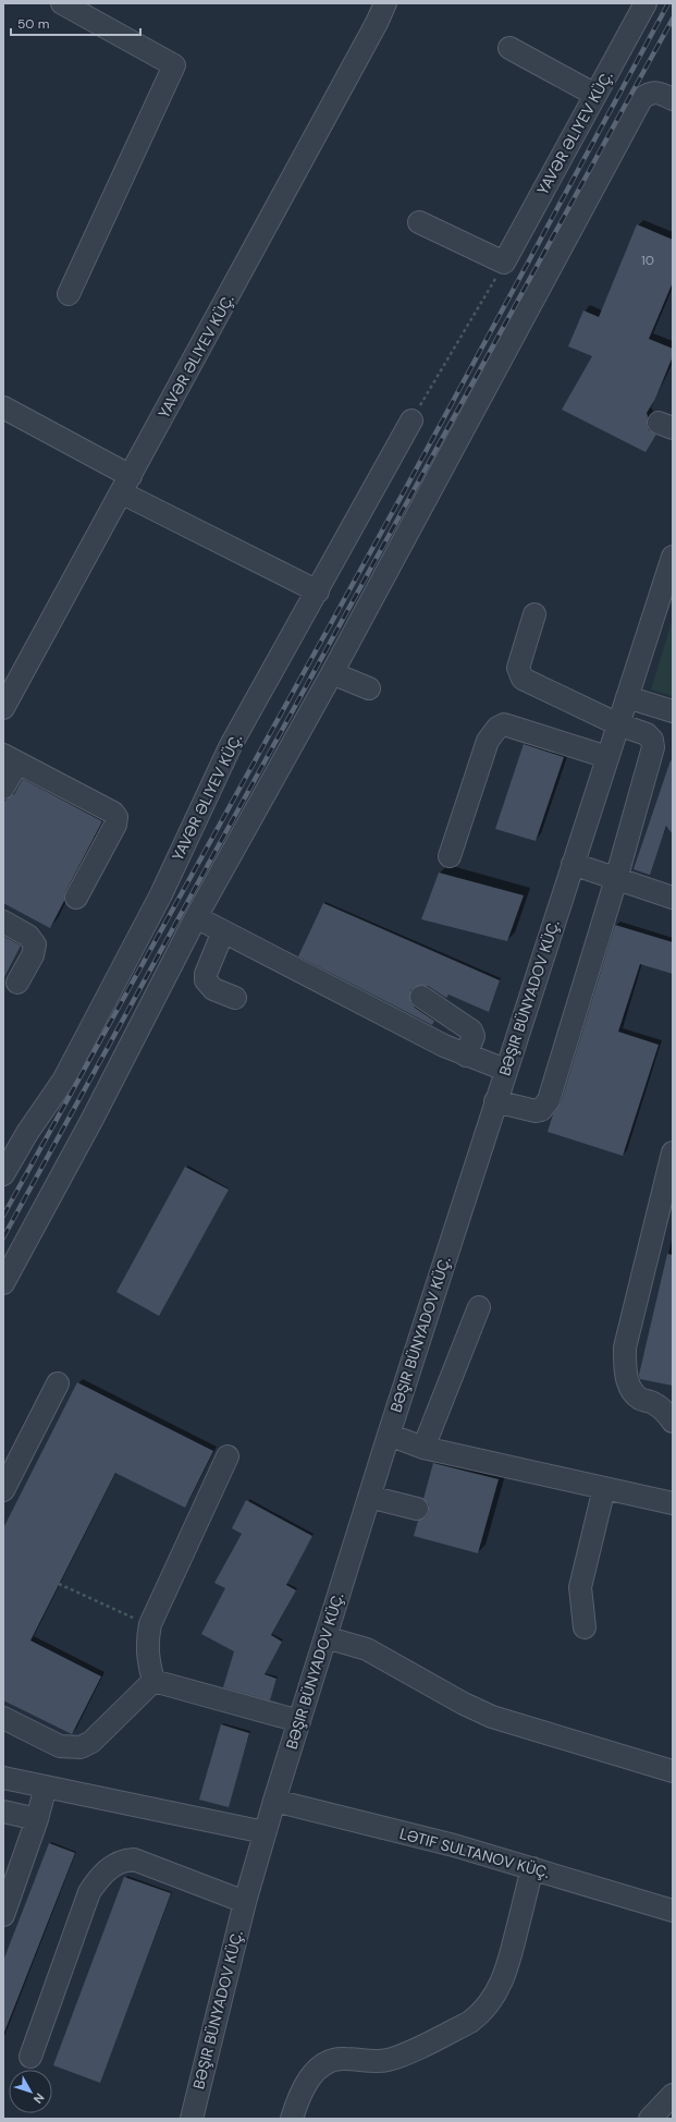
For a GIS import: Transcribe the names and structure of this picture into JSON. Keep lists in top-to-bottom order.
{
  "streets": {
    "street": ["YAVƏR ƏLIYEV KÜÇ.", "BƏŞIR BÜNYADOV KÜÇ.", "LƏTIF SULTANOV KÜÇ."]
  },
  "crossings": [
    ["BƏŞIR BÜNYADOV KÜÇ.", "LƏTIF SULTANOV KÜÇ."]
  ],
  "house_numbers": ["10"],
  "scale_bar": "50 m",
  "north": "bottom right"
}
